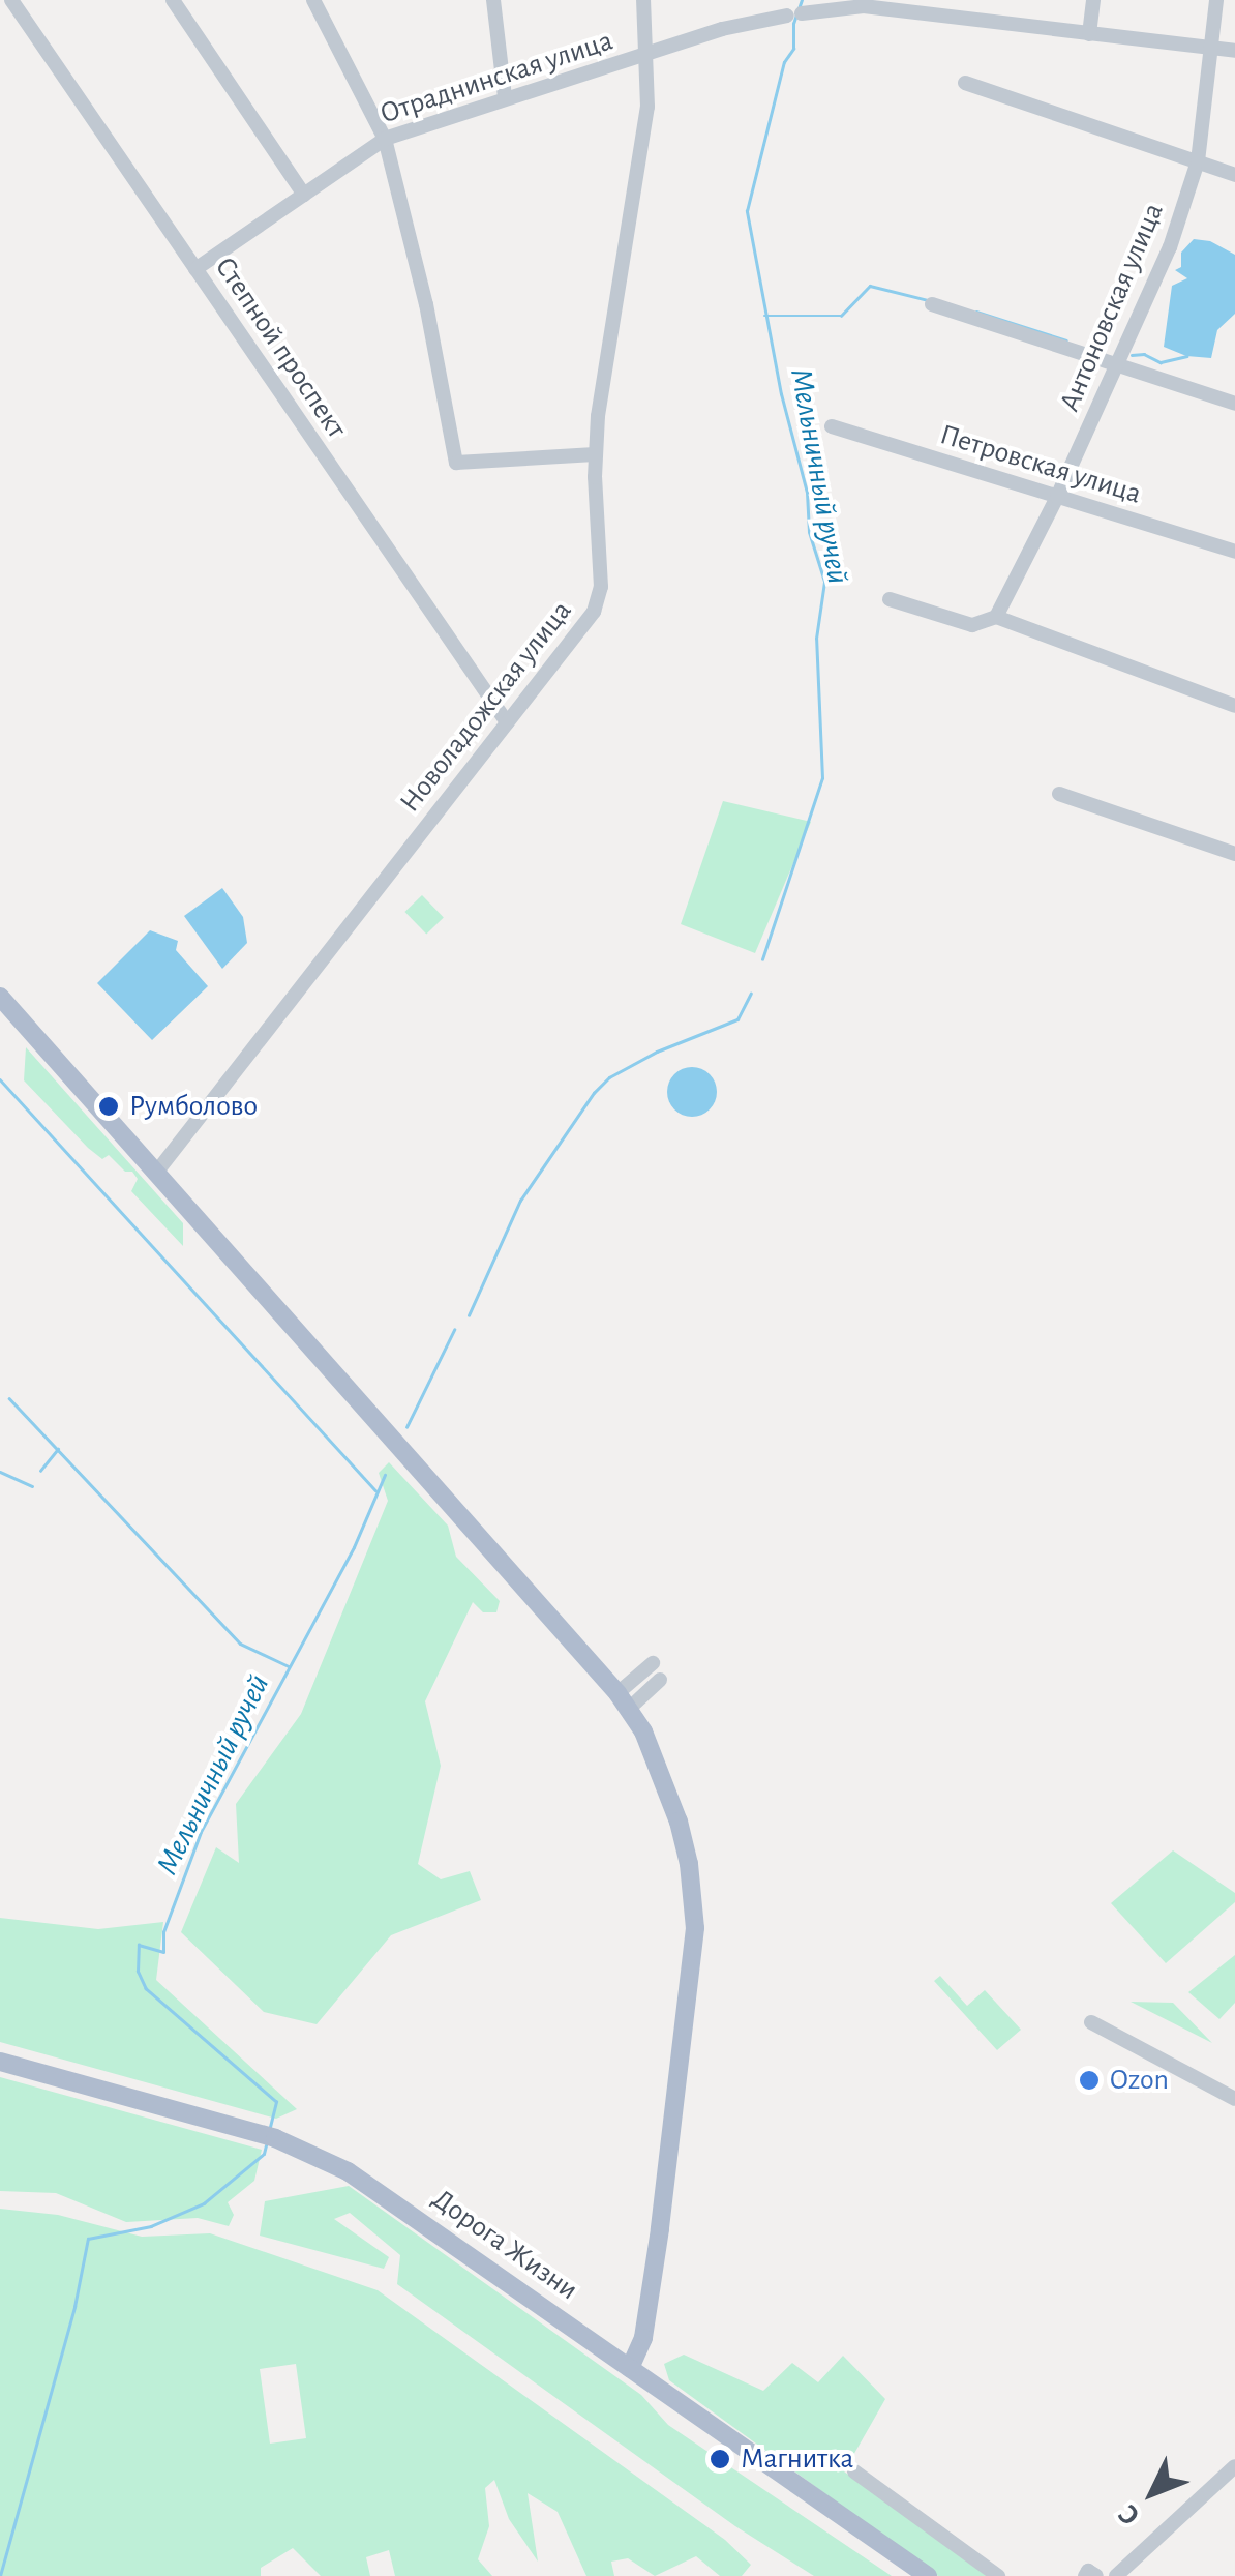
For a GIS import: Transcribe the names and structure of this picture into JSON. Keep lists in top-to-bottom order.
{
  "streets": {
    "main road": ["Дорога Жизни"],
    "street": [
      "Отраднинская улица",
      "Антоновская улица",
      "Степной проспект",
      "Петровская улица",
      "Новоладожская улица"
    ]
  },
  "crossings": [
    ["Отраднинская улица", "Антоновская улица"],
    ["Отраднинская улица", "Степной проспект"],
    ["Отраднинская улица", "Новоладожская улица"],
    ["Антоновская улица", "Петровская улица"],
    ["Степной проспект", "Новоладожская улица"]
  ],
  "water": ["Мельничный ручей"],
  "places": ["Румболово", "Ozon", "Магнитка"],
  "north": "bottom left"
}
